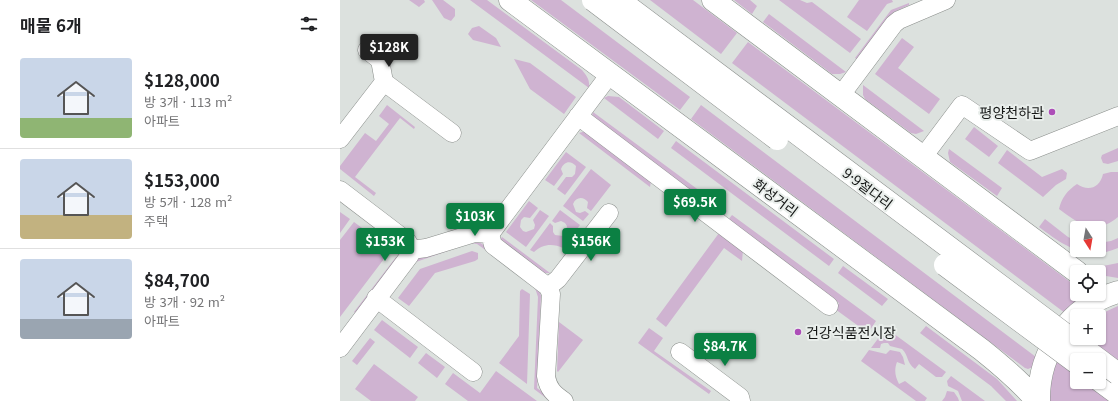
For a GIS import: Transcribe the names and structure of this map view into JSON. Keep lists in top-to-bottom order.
{
  "streets": {
    "main road": ["9·9절다리", "화성거리"]
  },
  "places": ["평양천하관", "건강식품전시장"],
  "north": "bottom",
  "page": {
    "heading": "매물 6개",
    "price": [
      "$128K",
      "$69.5K",
      "$103K",
      "$153K",
      "$156K",
      "$84.7K"
    ],
    "list": [
      {
        "name": "$128,000",
        "note": "방 3개 · 113 m² · 아파트"
      },
      {
        "name": "$153,000",
        "note": "방 5개 · 128 m² · 주택"
      },
      {
        "name": "$84,700",
        "note": "방 3개 · 92 m² · 아파트"
      }
    ],
    "map_buttons": ["+", "−"]
  }
}
